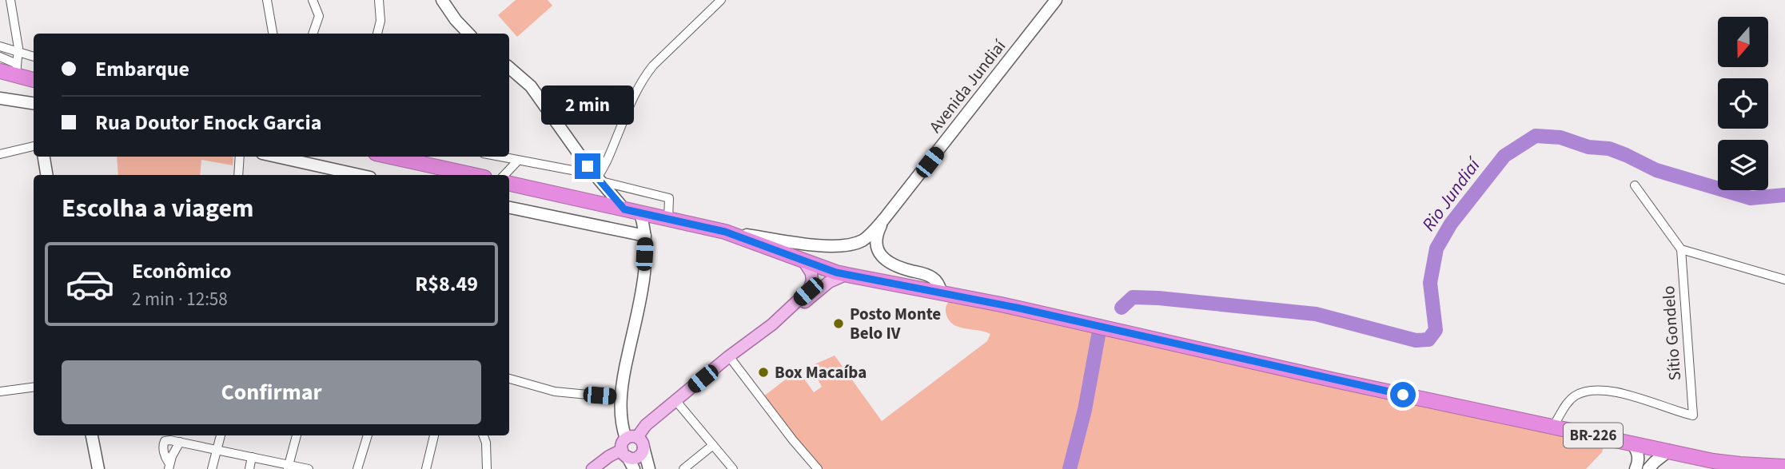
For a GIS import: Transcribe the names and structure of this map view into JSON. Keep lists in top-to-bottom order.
{
  "streets": {
    "highway": ["BR-226"],
    "street": ["Avenida Jundiaí", "Sítio Gondelo"]
  },
  "crossings": [
    ["Avenida Jundiaí", "BR-226"],
    ["Sítio Gondelo", "BR-226"]
  ],
  "water": ["Rio Jundiaí"],
  "places": ["Posto Monte Belo IV", "Box Macaíba"],
  "north": "bottom",
  "page": {
    "banner": ["Embarque", "Rua Doutor Enock Garcia"],
    "bubble": "2 min",
    "heading": "Escolha a viagem",
    "list": [
      {
        "name": "Econômico",
        "note": "2 min · 12:58",
        "value": "R$8.49"
      }
    ],
    "buttons": "Confirmar"
  }
}
